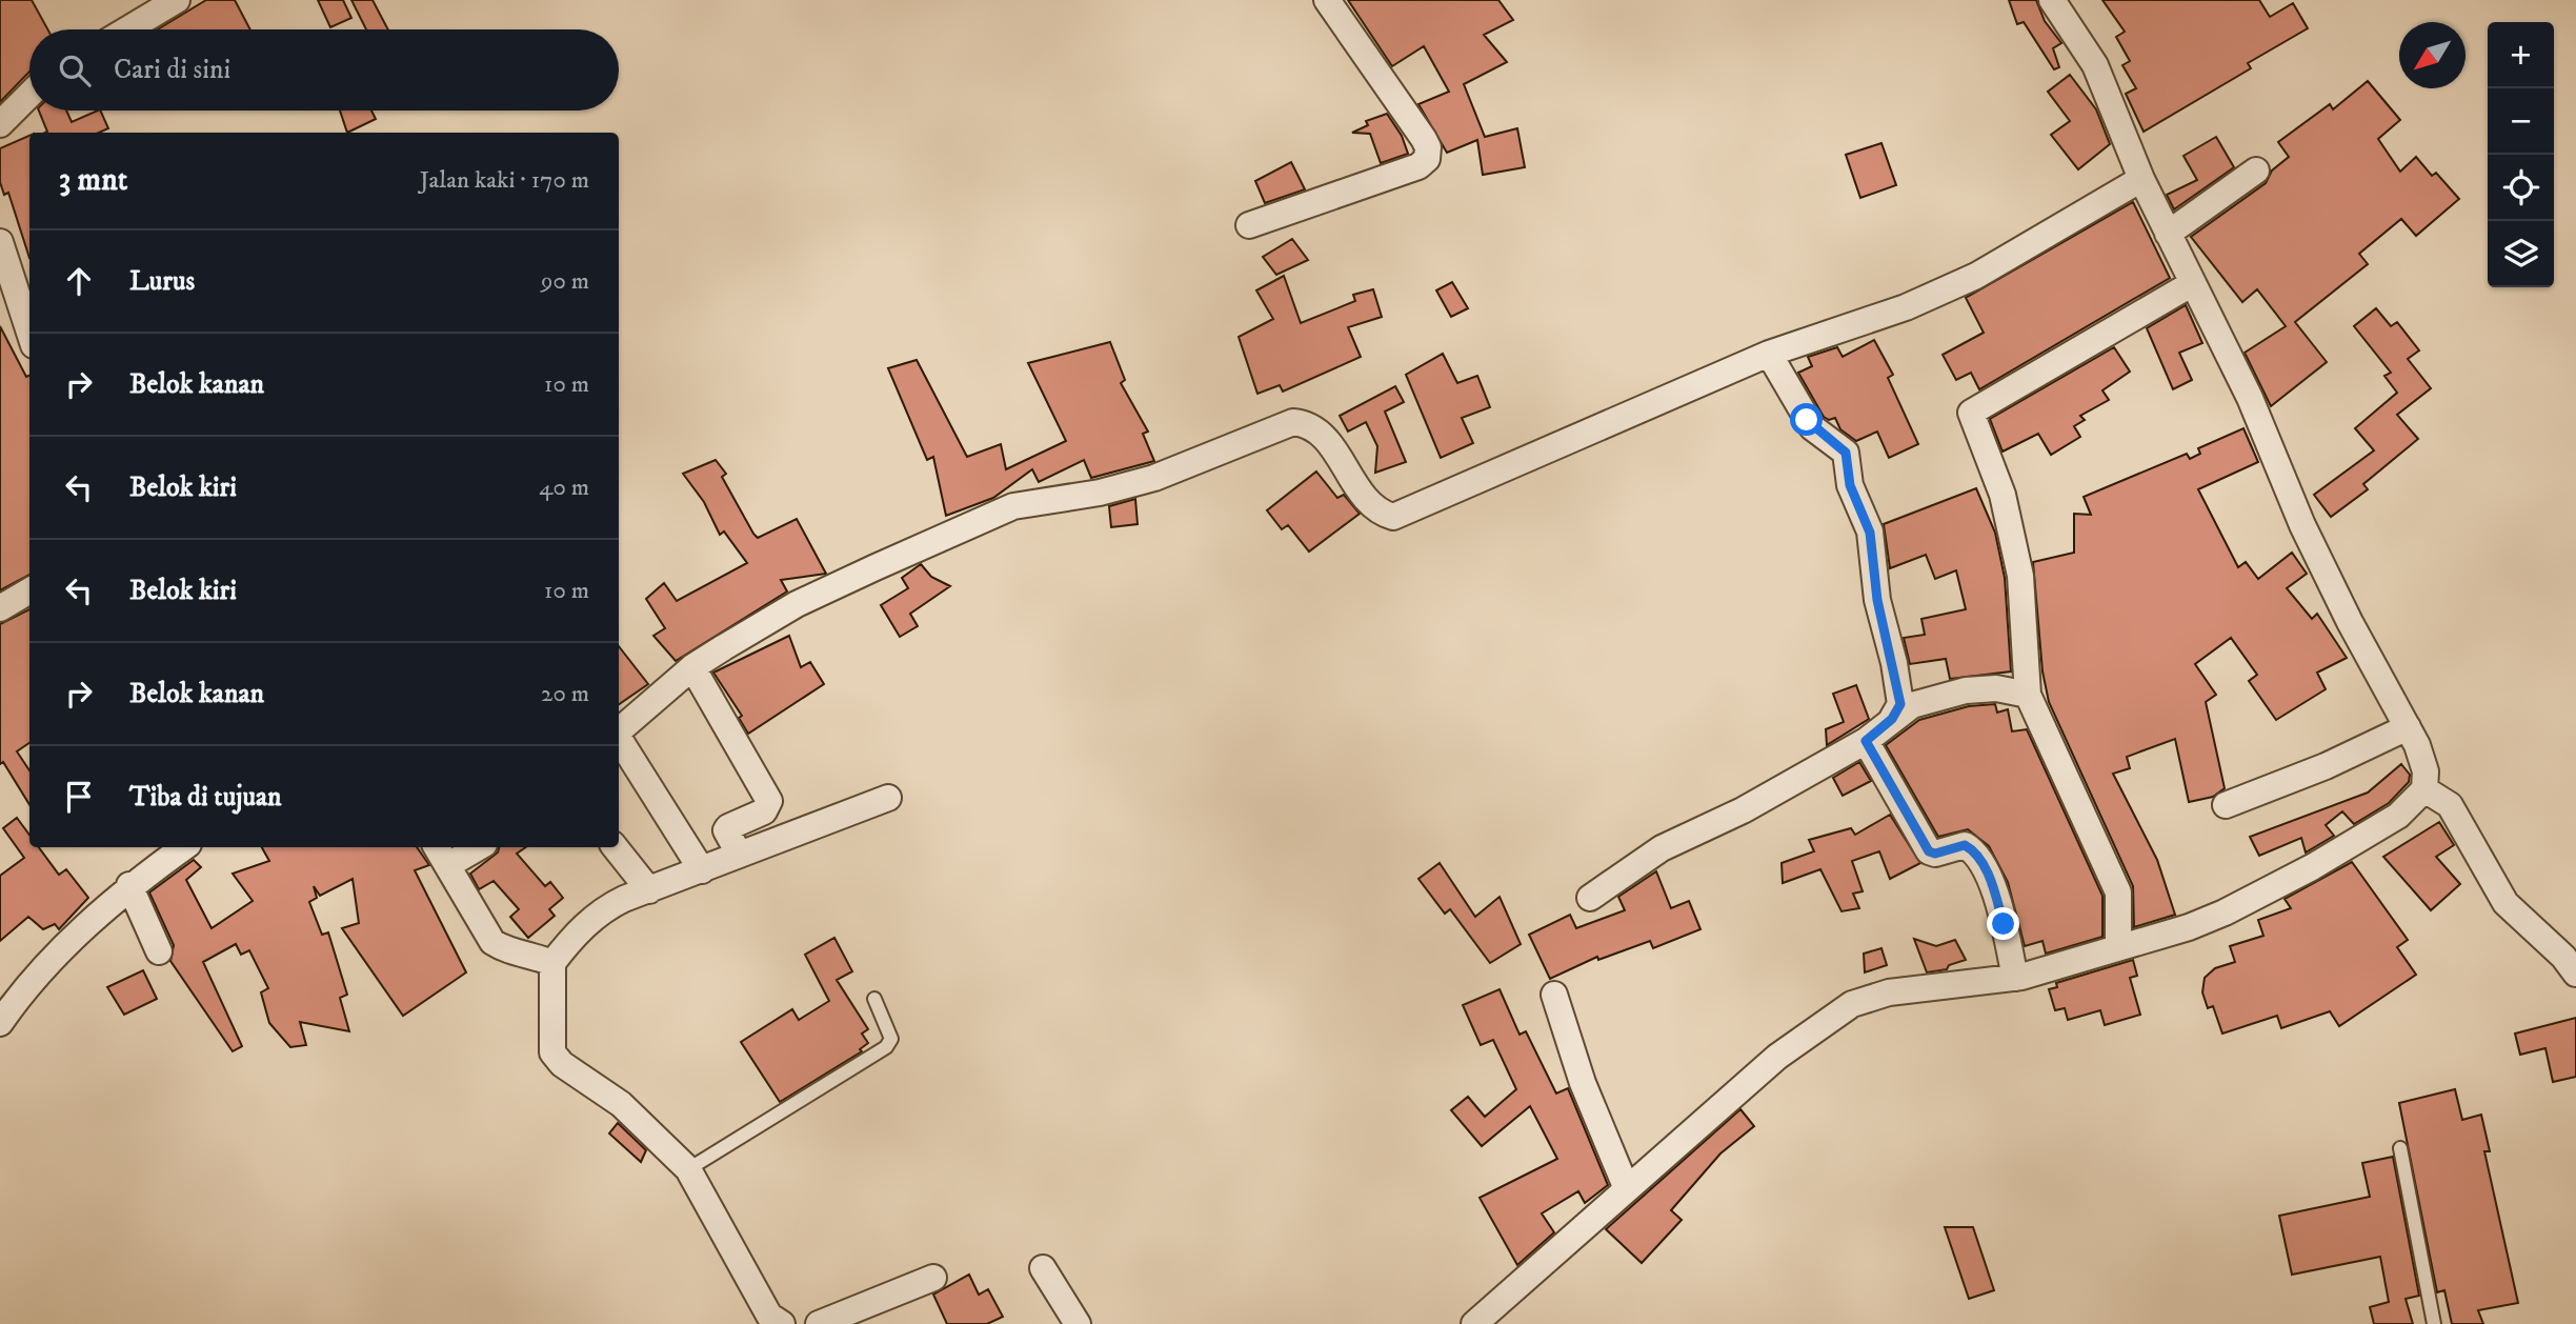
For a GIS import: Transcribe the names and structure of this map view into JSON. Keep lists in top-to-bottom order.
{
  "north": "bottom left",
  "page": {
    "map_buttons": ["+", "−"],
    "search": "Cari di sini",
    "heading": ["3 mnt", "Jalan kaki · 170 m"],
    "list": [
      ["Lurus", "90 m"],
      ["Belok kanan", "10 m"],
      ["Belok kiri", "40 m"],
      ["Belok kiri", "10 m"],
      ["Belok kanan", "20 m"],
      "Tiba di tujuan"
    ]
  }
}
